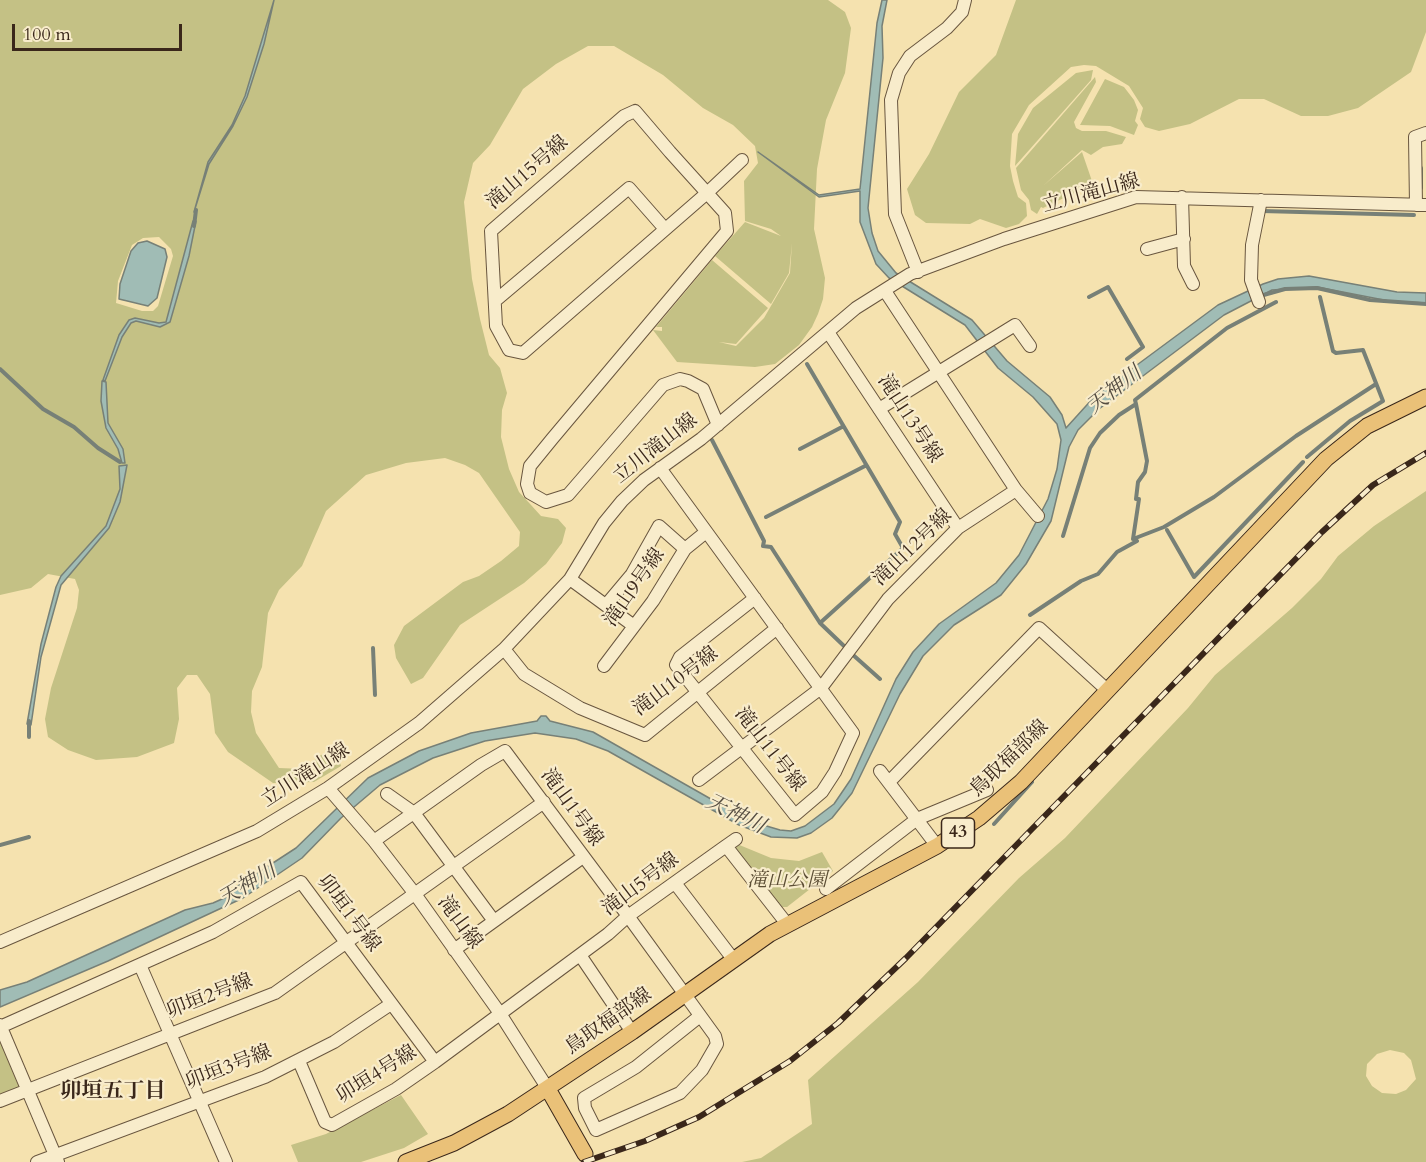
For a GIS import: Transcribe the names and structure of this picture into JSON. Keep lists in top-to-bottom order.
{
  "streets": {
    "main road": ["鳥取福部線", "43"],
    "street": [
      "滝山15号線",
      "立川滝山線",
      "滝山13号線",
      "滝山12号線",
      "滝山9号線",
      "滝山10号線",
      "滝山11号線",
      "滝山1号線",
      "滝山5号線",
      "卯垣1号線",
      "滝山線",
      "卯垣2号線",
      "卯垣3号線",
      "卯垣4号線"
    ]
  },
  "crossings": [
    ["滝山15号線", "立川滝山線"],
    ["立川滝山線", "滝山13号線"],
    ["立川滝山線", "滝山10号線"],
    ["立川滝山線", "滝山11号線"],
    ["立川滝山線", "滝山線"],
    ["滝山13号線", "滝山12号線"],
    ["滝山12号線", "滝山11号線"],
    ["滝山10号線", "滝山11号線"],
    ["鳥取福部線", "滝山1号線"],
    ["鳥取福部線", "滝山5号線"],
    ["鳥取福部線", "滝山線"],
    ["滝山1号線", "滝山5号線"],
    ["滝山1号線", "滝山線"],
    ["滝山1号線", "卯垣2号線"],
    ["滝山5号線", "滝山線"],
    ["滝山5号線", "卯垣4号線"],
    ["卯垣1号線", "卯垣2号線"],
    ["卯垣1号線", "卯垣3号線"],
    ["卯垣1号線", "卯垣4号線"],
    ["滝山線", "卯垣2号線"],
    ["滝山線", "卯垣4号線"],
    ["卯垣3号線", "卯垣4号線"]
  ],
  "districts": ["卯垣五丁目"],
  "water": ["天神川"],
  "parks": ["滝山公園"],
  "scale_bar": "100 m"
}
